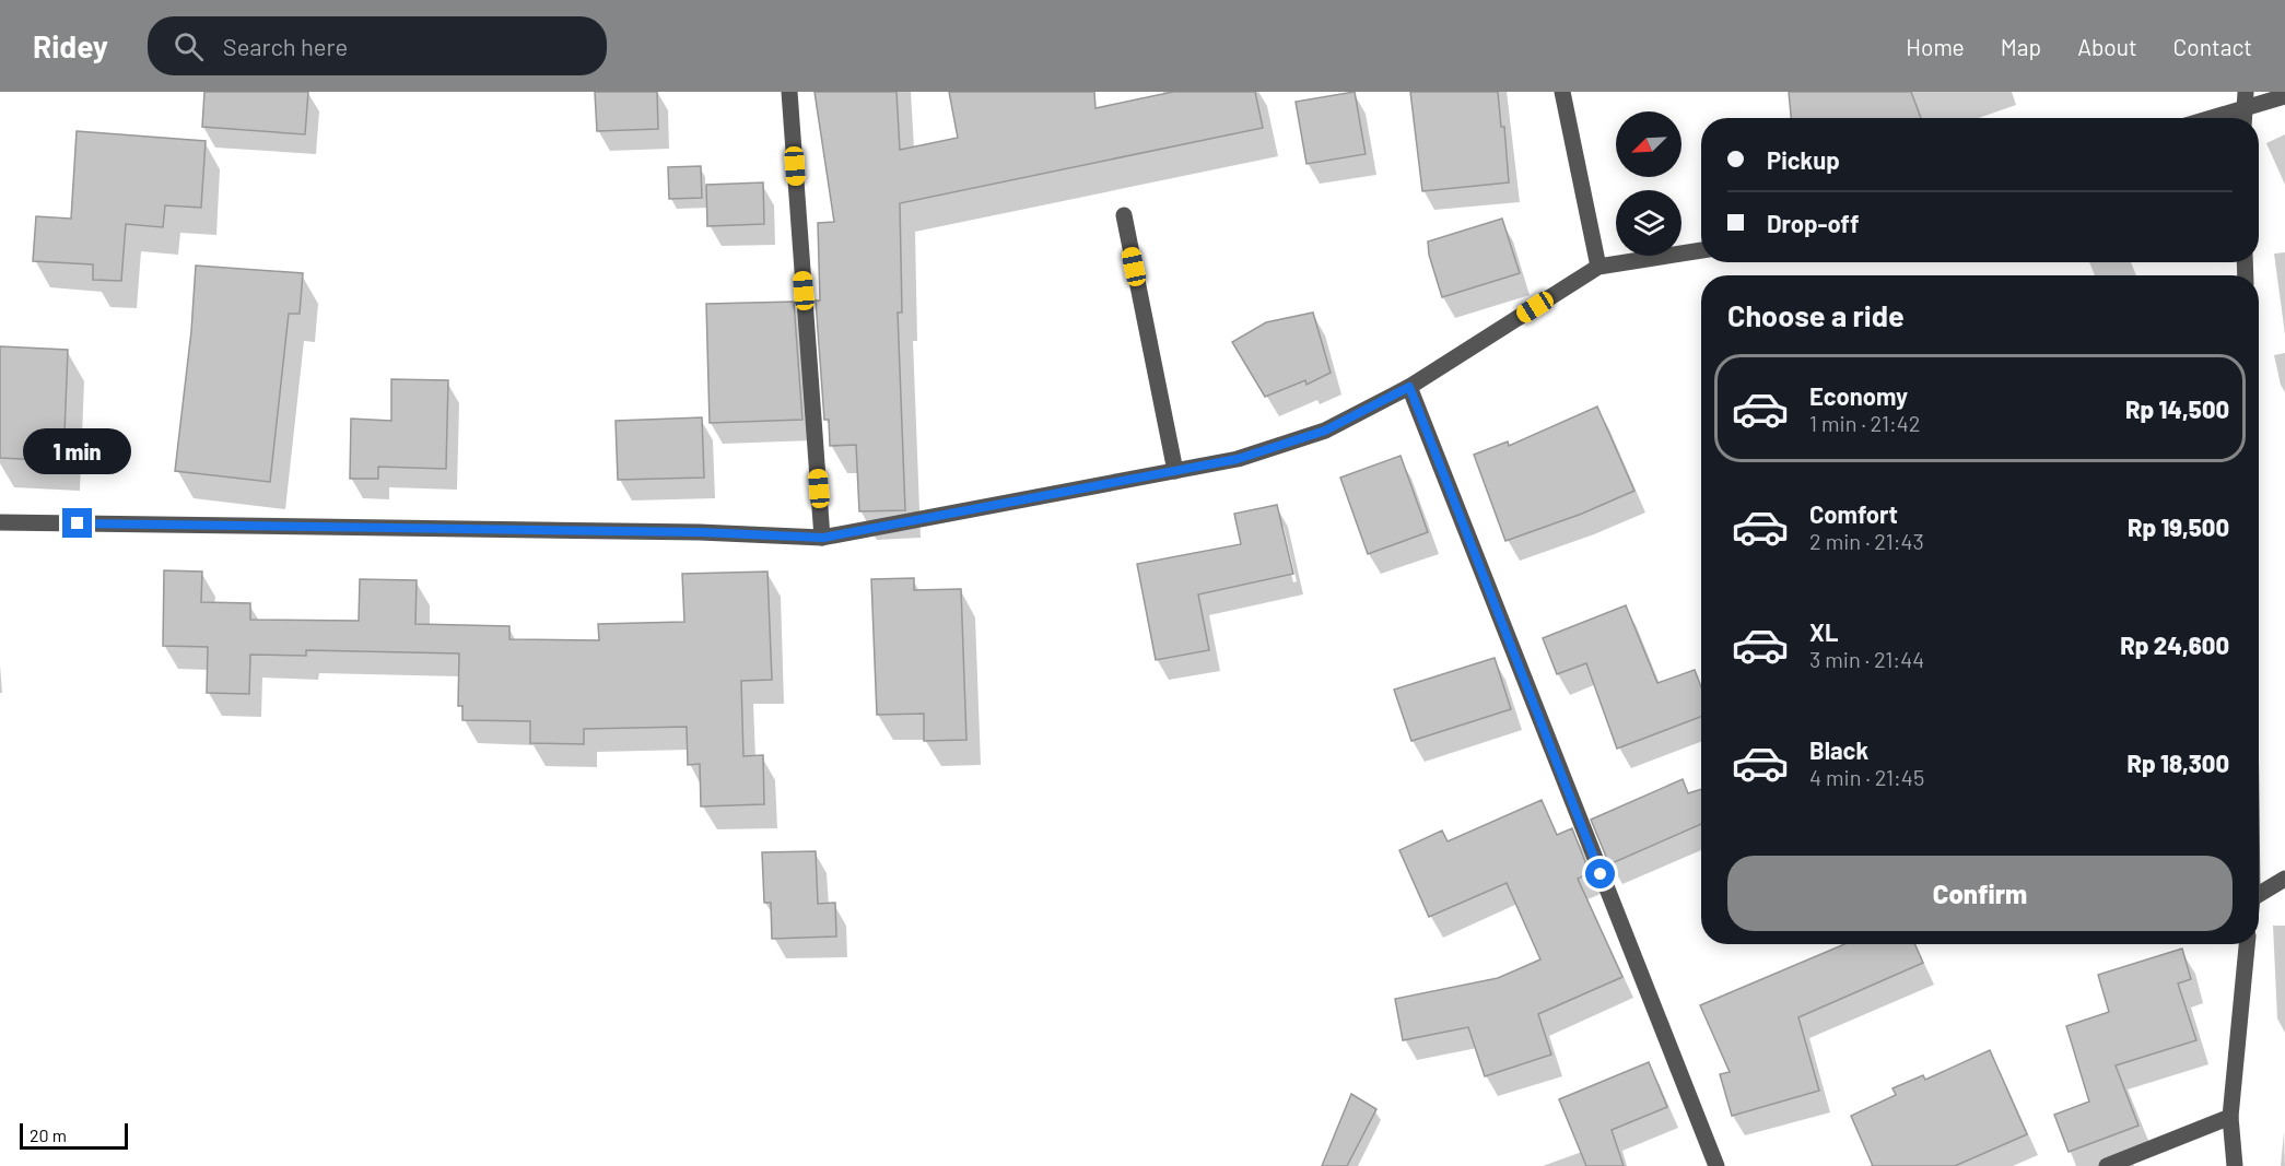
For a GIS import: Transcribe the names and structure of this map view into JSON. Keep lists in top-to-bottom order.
{
  "scale_bar": "20 m",
  "north": "bottom left",
  "page": {
    "header": "Ridey",
    "search": "Search here",
    "nav": [
      "Home",
      "Map",
      "About",
      "Contact"
    ],
    "banner": ["Pickup", "Drop-off"],
    "heading": "Choose a ride",
    "list": [
      {
        "name": "Economy",
        "note": "1 min · 21:42",
        "value": "Rp 14,500"
      },
      {
        "name": "Comfort",
        "note": "2 min · 21:43",
        "value": "Rp 19,500"
      },
      {
        "name": "XL",
        "note": "3 min · 21:44",
        "value": "Rp 24,600"
      },
      {
        "name": "Black",
        "note": "4 min · 21:45",
        "value": "Rp 18,300"
      }
    ],
    "bubble": "1 min",
    "buttons": "Confirm",
    "scale": "20 m"
  }
}
